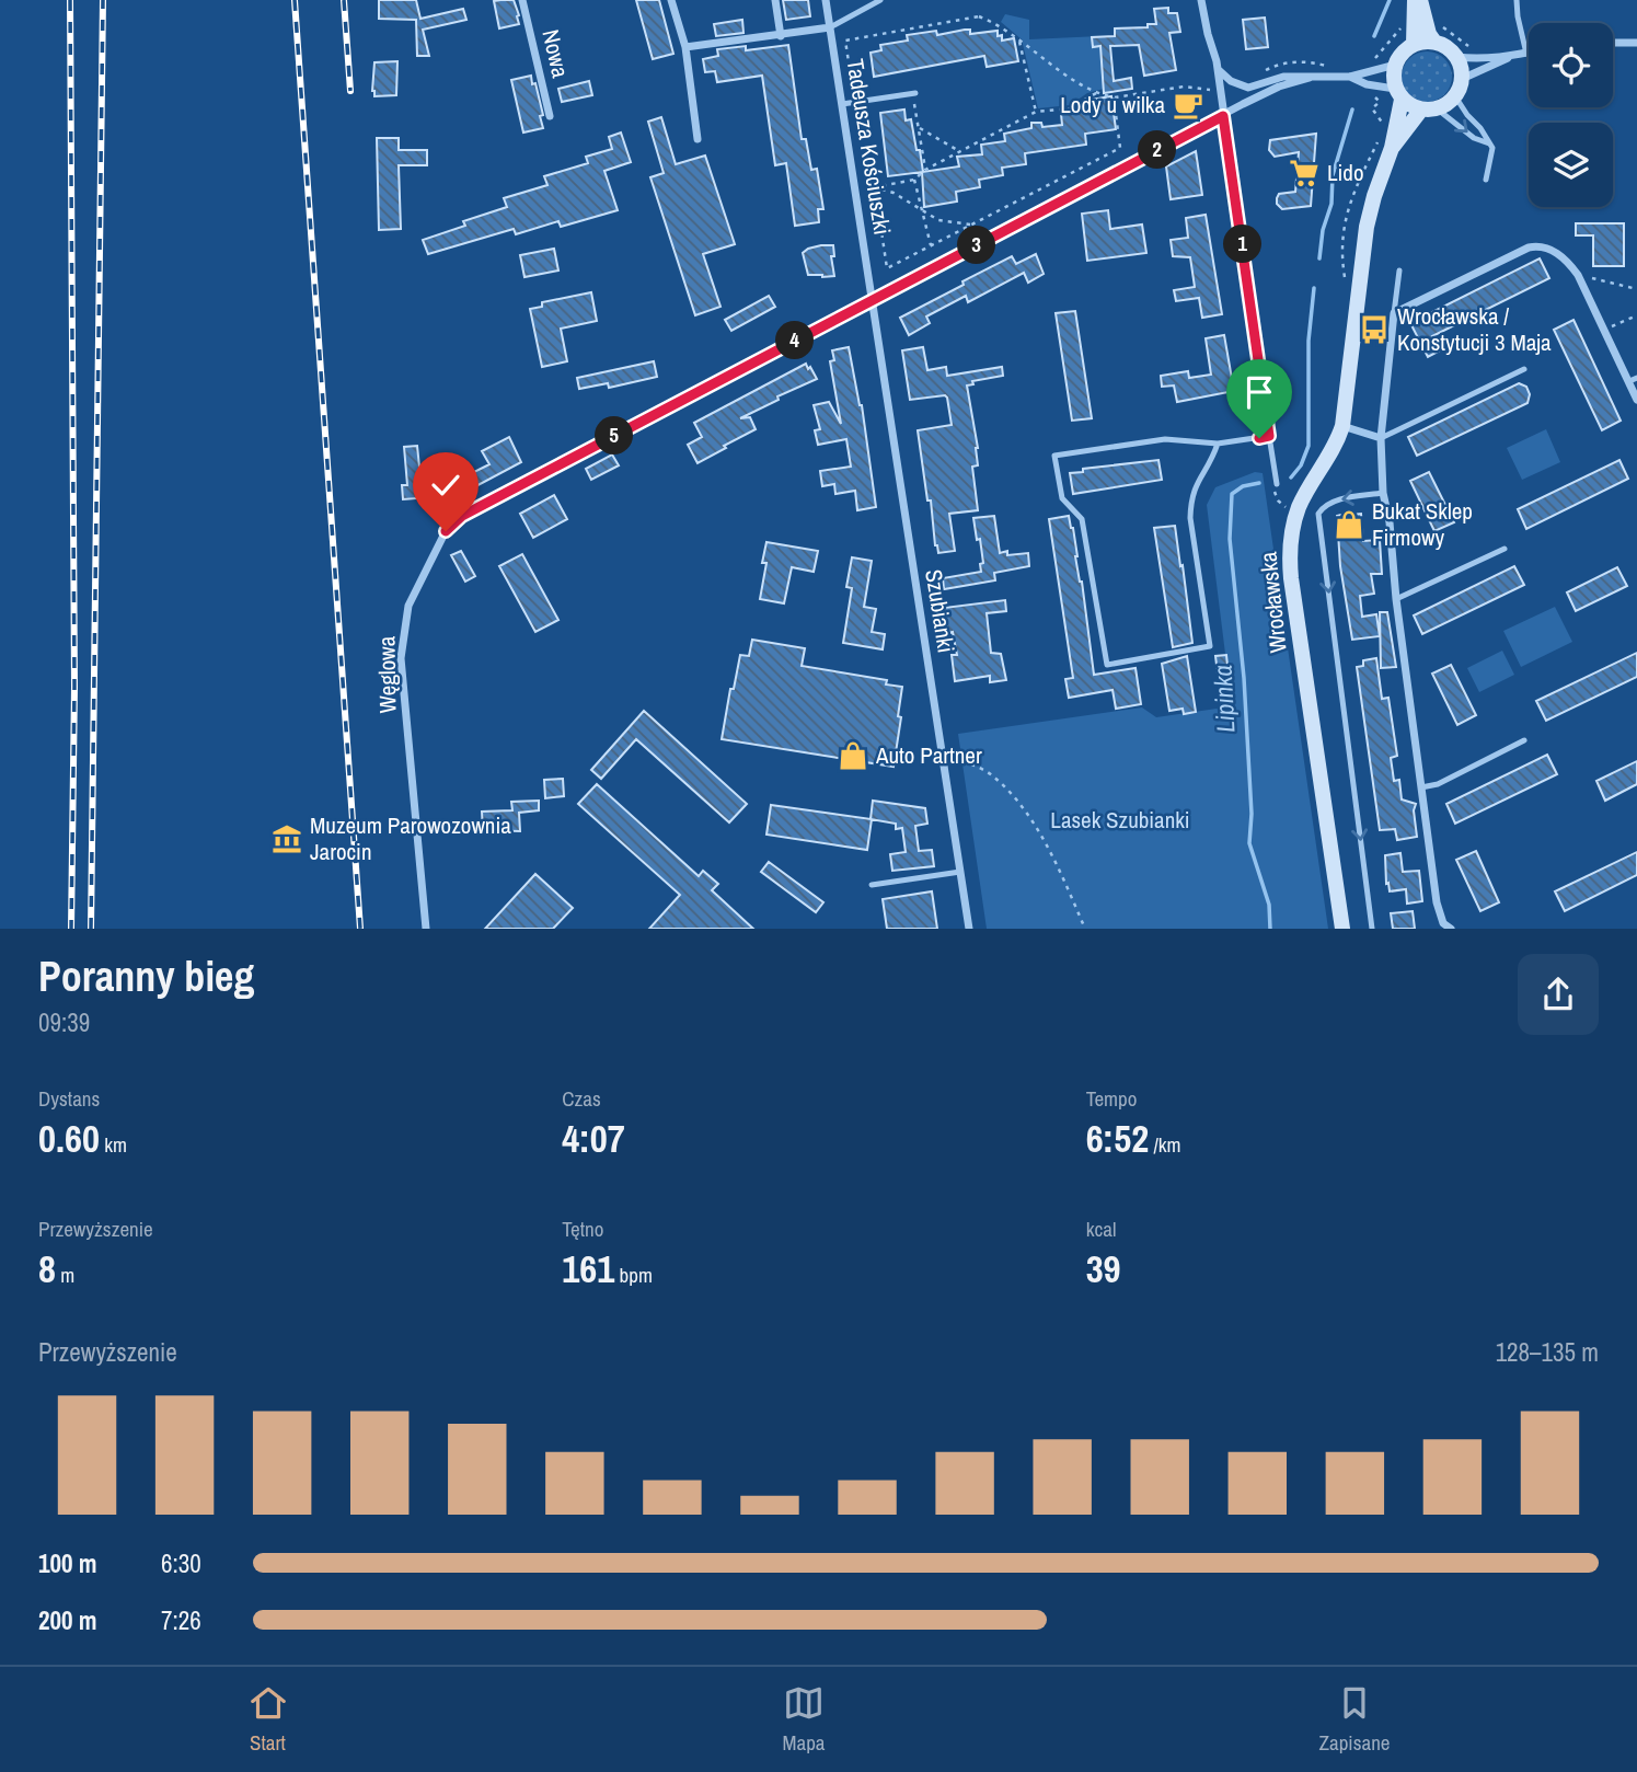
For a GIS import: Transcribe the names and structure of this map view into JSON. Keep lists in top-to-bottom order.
{
  "streets": {
    "street": [
      "Nowa",
      "Tadeusza Kościuszki",
      "Wrocławska",
      "Szubianki",
      "Węglowa"
    ]
  },
  "crossings": [
    ["Tadeusza Kościuszki", "Szubianki"],
    ["Tadeusza Kościuszki", "Węglowa"],
    ["Wrocławska", "Węglowa"],
    ["Szubianki", "Węglowa"]
  ],
  "water": ["Lipinka"],
  "parks": ["Lasek Szubianki"],
  "places": {
    "cafe": ["Lody u wilka"],
    "supermarket": ["Lido"],
    "bus stop": ["Wrocławska / Konstytucji 3 Maja"],
    "shop": ["Bukat Sklep Firmowy", "Auto Partner"],
    "museum": ["Muzeum Parowozownia Jarocin"]
  },
  "page": {
    "pins": [
      "2",
      "1",
      "3",
      "4",
      "5"
    ],
    "heading": ["Poranny bieg", "09:39"],
    "stats": [
      ["Dystans", "0.60 km"],
      ["Czas", "4:07"],
      ["Tempo", "6:52 /km"],
      ["Przewyższenie", "8 m"],
      ["Tętno", "161 bpm"],
      ["kcal", "39"]
    ],
    "chart": ["Przewyższenie", "128–135 m"],
    "list": [
      {
        "name": "100 m",
        "note": "6:30"
      },
      {
        "name": "200 m",
        "note": "7:26"
      }
    ],
    "tabs": ["Start", "Mapa", "Zapisane"]
  }
}
